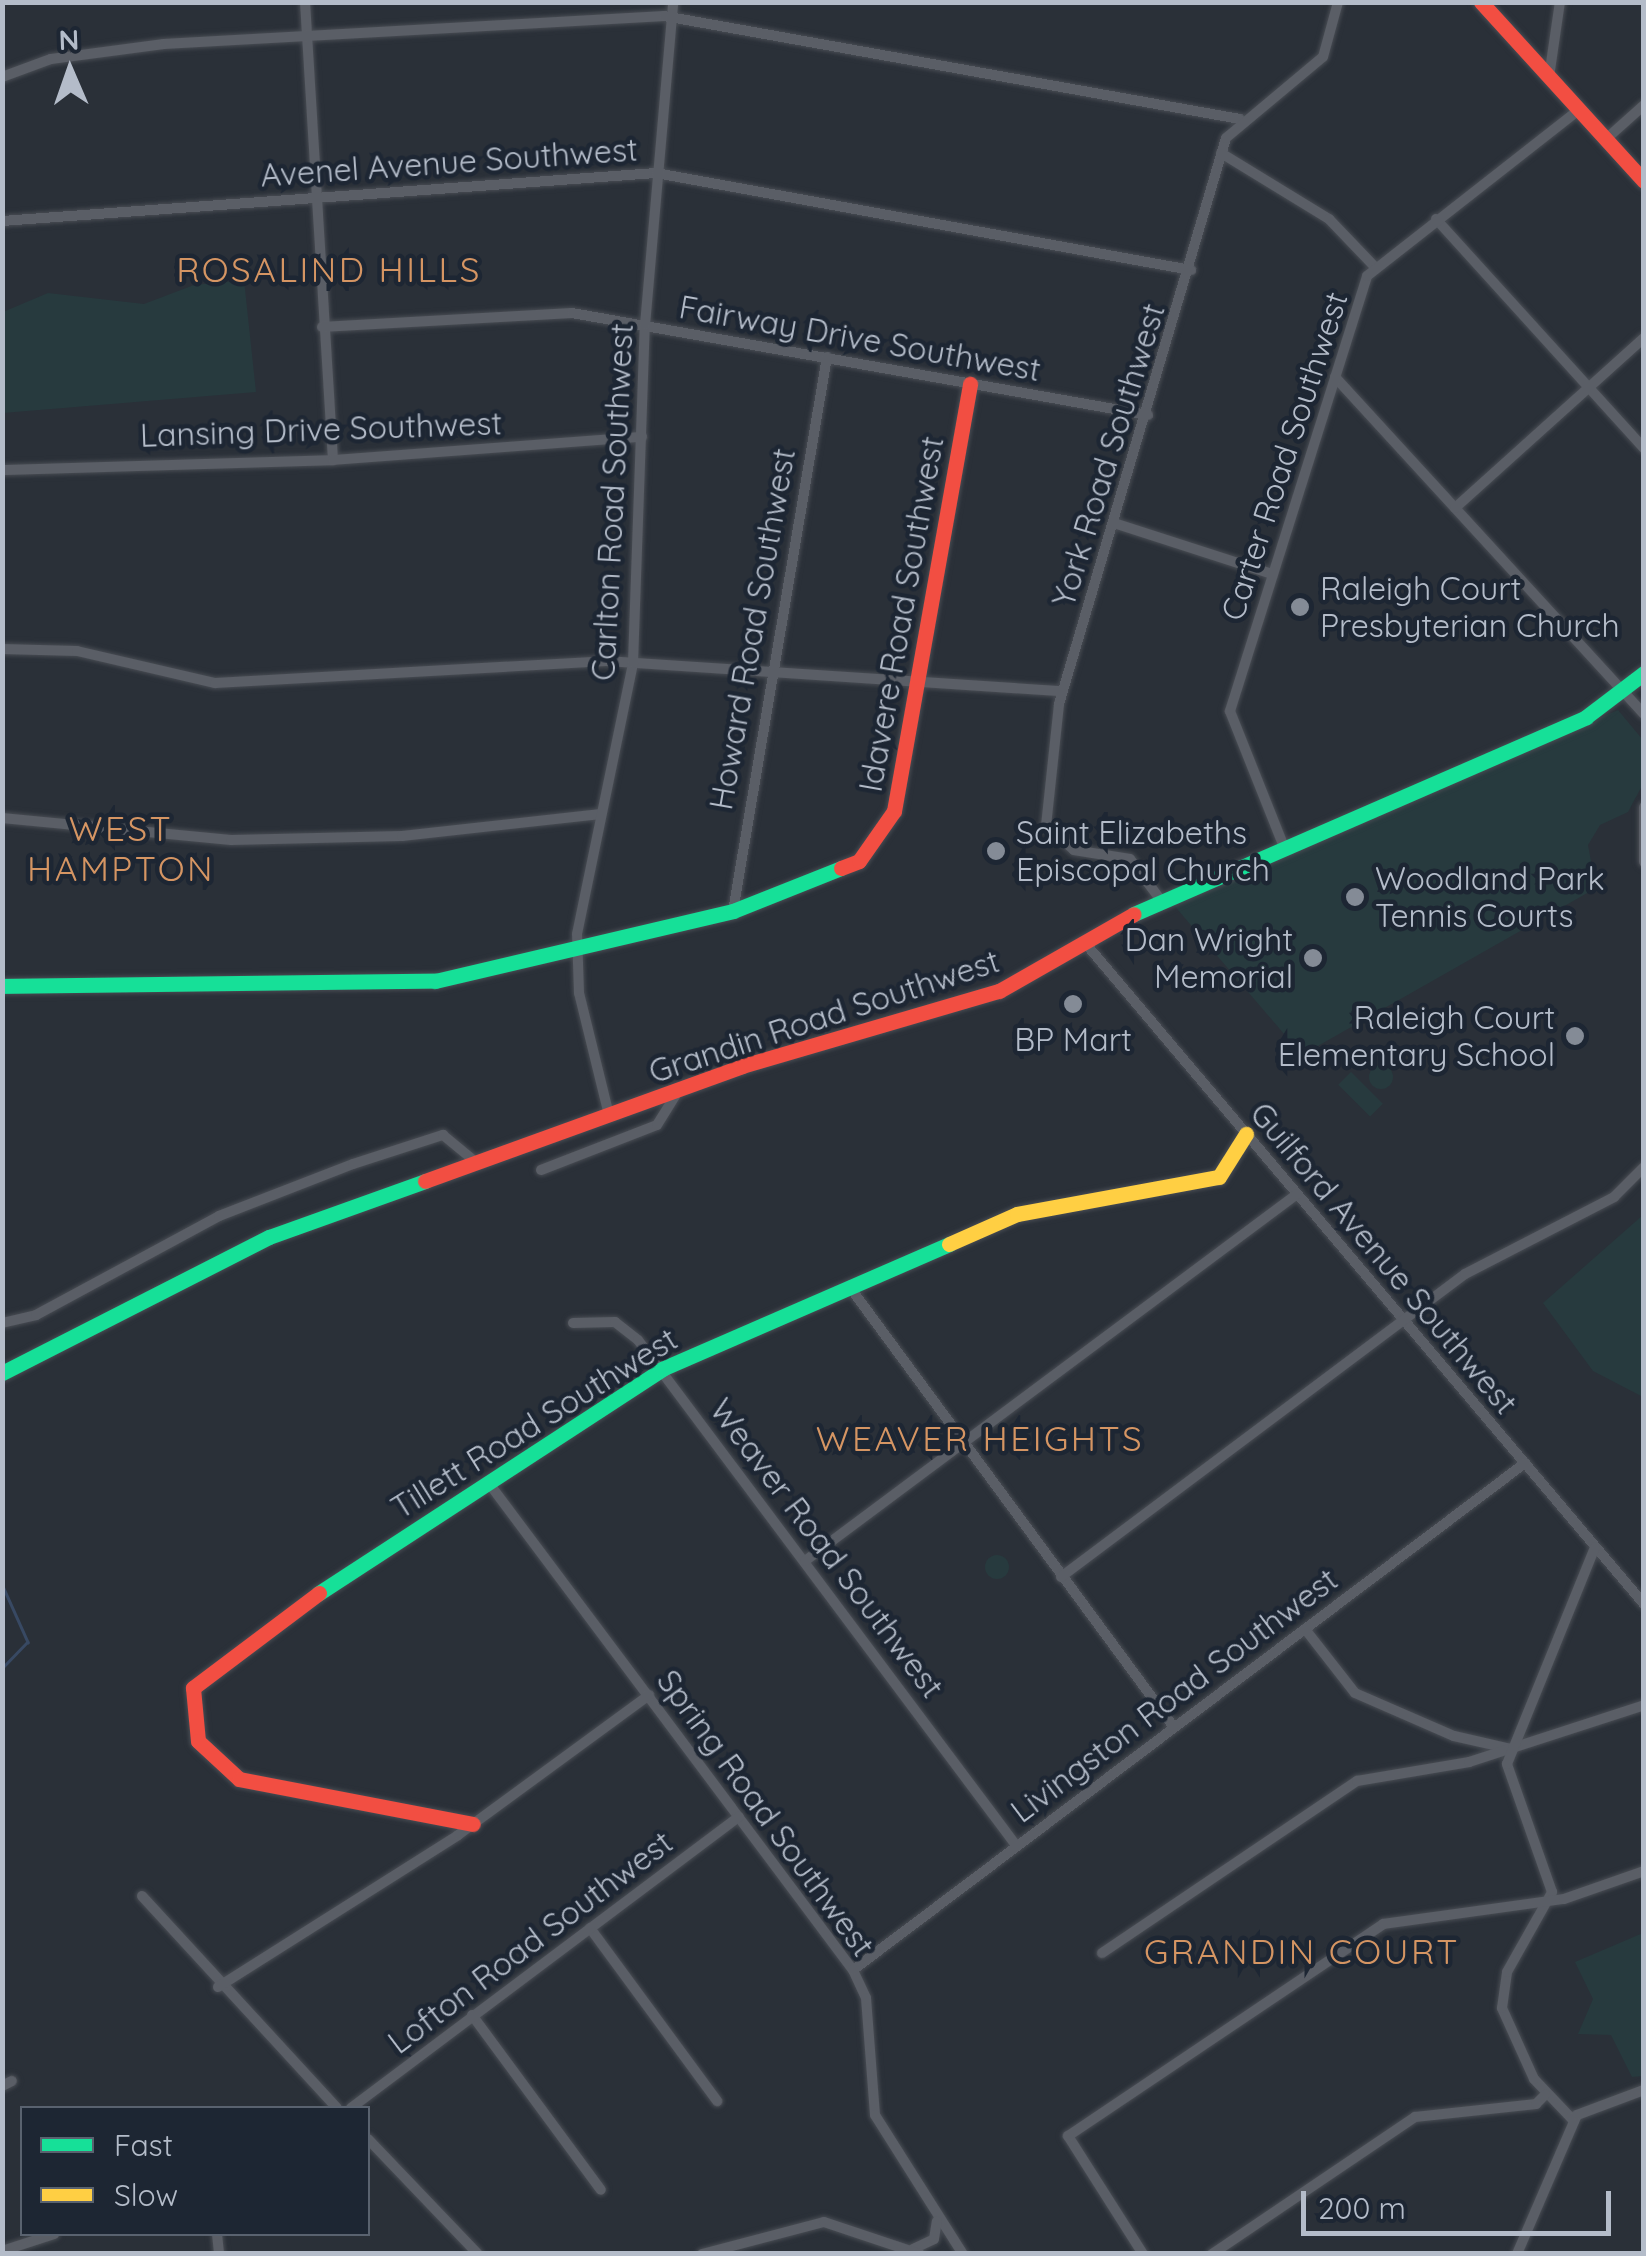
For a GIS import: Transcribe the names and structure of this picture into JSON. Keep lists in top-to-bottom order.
{
  "streets": {
    "street": [
      "Avenel Avenue Southwest",
      "Fairway Drive Southwest",
      "Lansing Drive Southwest",
      "York Road Southwest",
      "Carter Road Southwest",
      "Carlton Road Southwest",
      "Idavere Road Southwest",
      "Howard Road Southwest",
      "Grandin Road Southwest",
      "Guilford Avenue Southwest",
      "Tillett Road Southwest",
      "Weaver Road Southwest",
      "Livingston Road Southwest",
      "Spring Road Southwest",
      "Lofton Road Southwest"
    ]
  },
  "crossings": [
    ["Avenel Avenue Southwest", "York Road Southwest"],
    ["Avenel Avenue Southwest", "Carlton Road Southwest"],
    ["Fairway Drive Southwest", "York Road Southwest"],
    ["Fairway Drive Southwest", "Carlton Road Southwest"],
    ["Fairway Drive Southwest", "Idavere Road Southwest"],
    ["Fairway Drive Southwest", "Howard Road Southwest"],
    ["Lansing Drive Southwest", "Carlton Road Southwest"],
    ["York Road Southwest", "Grandin Road Southwest"],
    ["Carter Road Southwest", "Grandin Road Southwest"],
    ["Carlton Road Southwest", "Idavere Road Southwest"],
    ["Carlton Road Southwest", "Grandin Road Southwest"],
    ["Idavere Road Southwest", "Howard Road Southwest"],
    ["Grandin Road Southwest", "Guilford Avenue Southwest"],
    ["Guilford Avenue Southwest", "Tillett Road Southwest"],
    ["Guilford Avenue Southwest", "Livingston Road Southwest"],
    ["Tillett Road Southwest", "Weaver Road Southwest"],
    ["Tillett Road Southwest", "Spring Road Southwest"],
    ["Weaver Road Southwest", "Livingston Road Southwest"],
    ["Livingston Road Southwest", "Spring Road Southwest"],
    ["Spring Road Southwest", "Lofton Road Southwest"]
  ],
  "districts": [
    "ROSALIND HILLS",
    "WEST HAMPTON",
    "WEAVER HEIGHTS",
    "GRANDIN COURT"
  ],
  "places": [
    "Raleigh Court Presbyterian Church",
    "Saint Elizabeths Episcopal Church",
    "Woodland Park Tennis Courts",
    "Dan Wright Memorial",
    "BP Mart",
    "Raleigh Court Elementary School"
  ],
  "legend": ["Fast", "Slow"],
  "scale_bar": "200 m",
  "north": "top"
}
